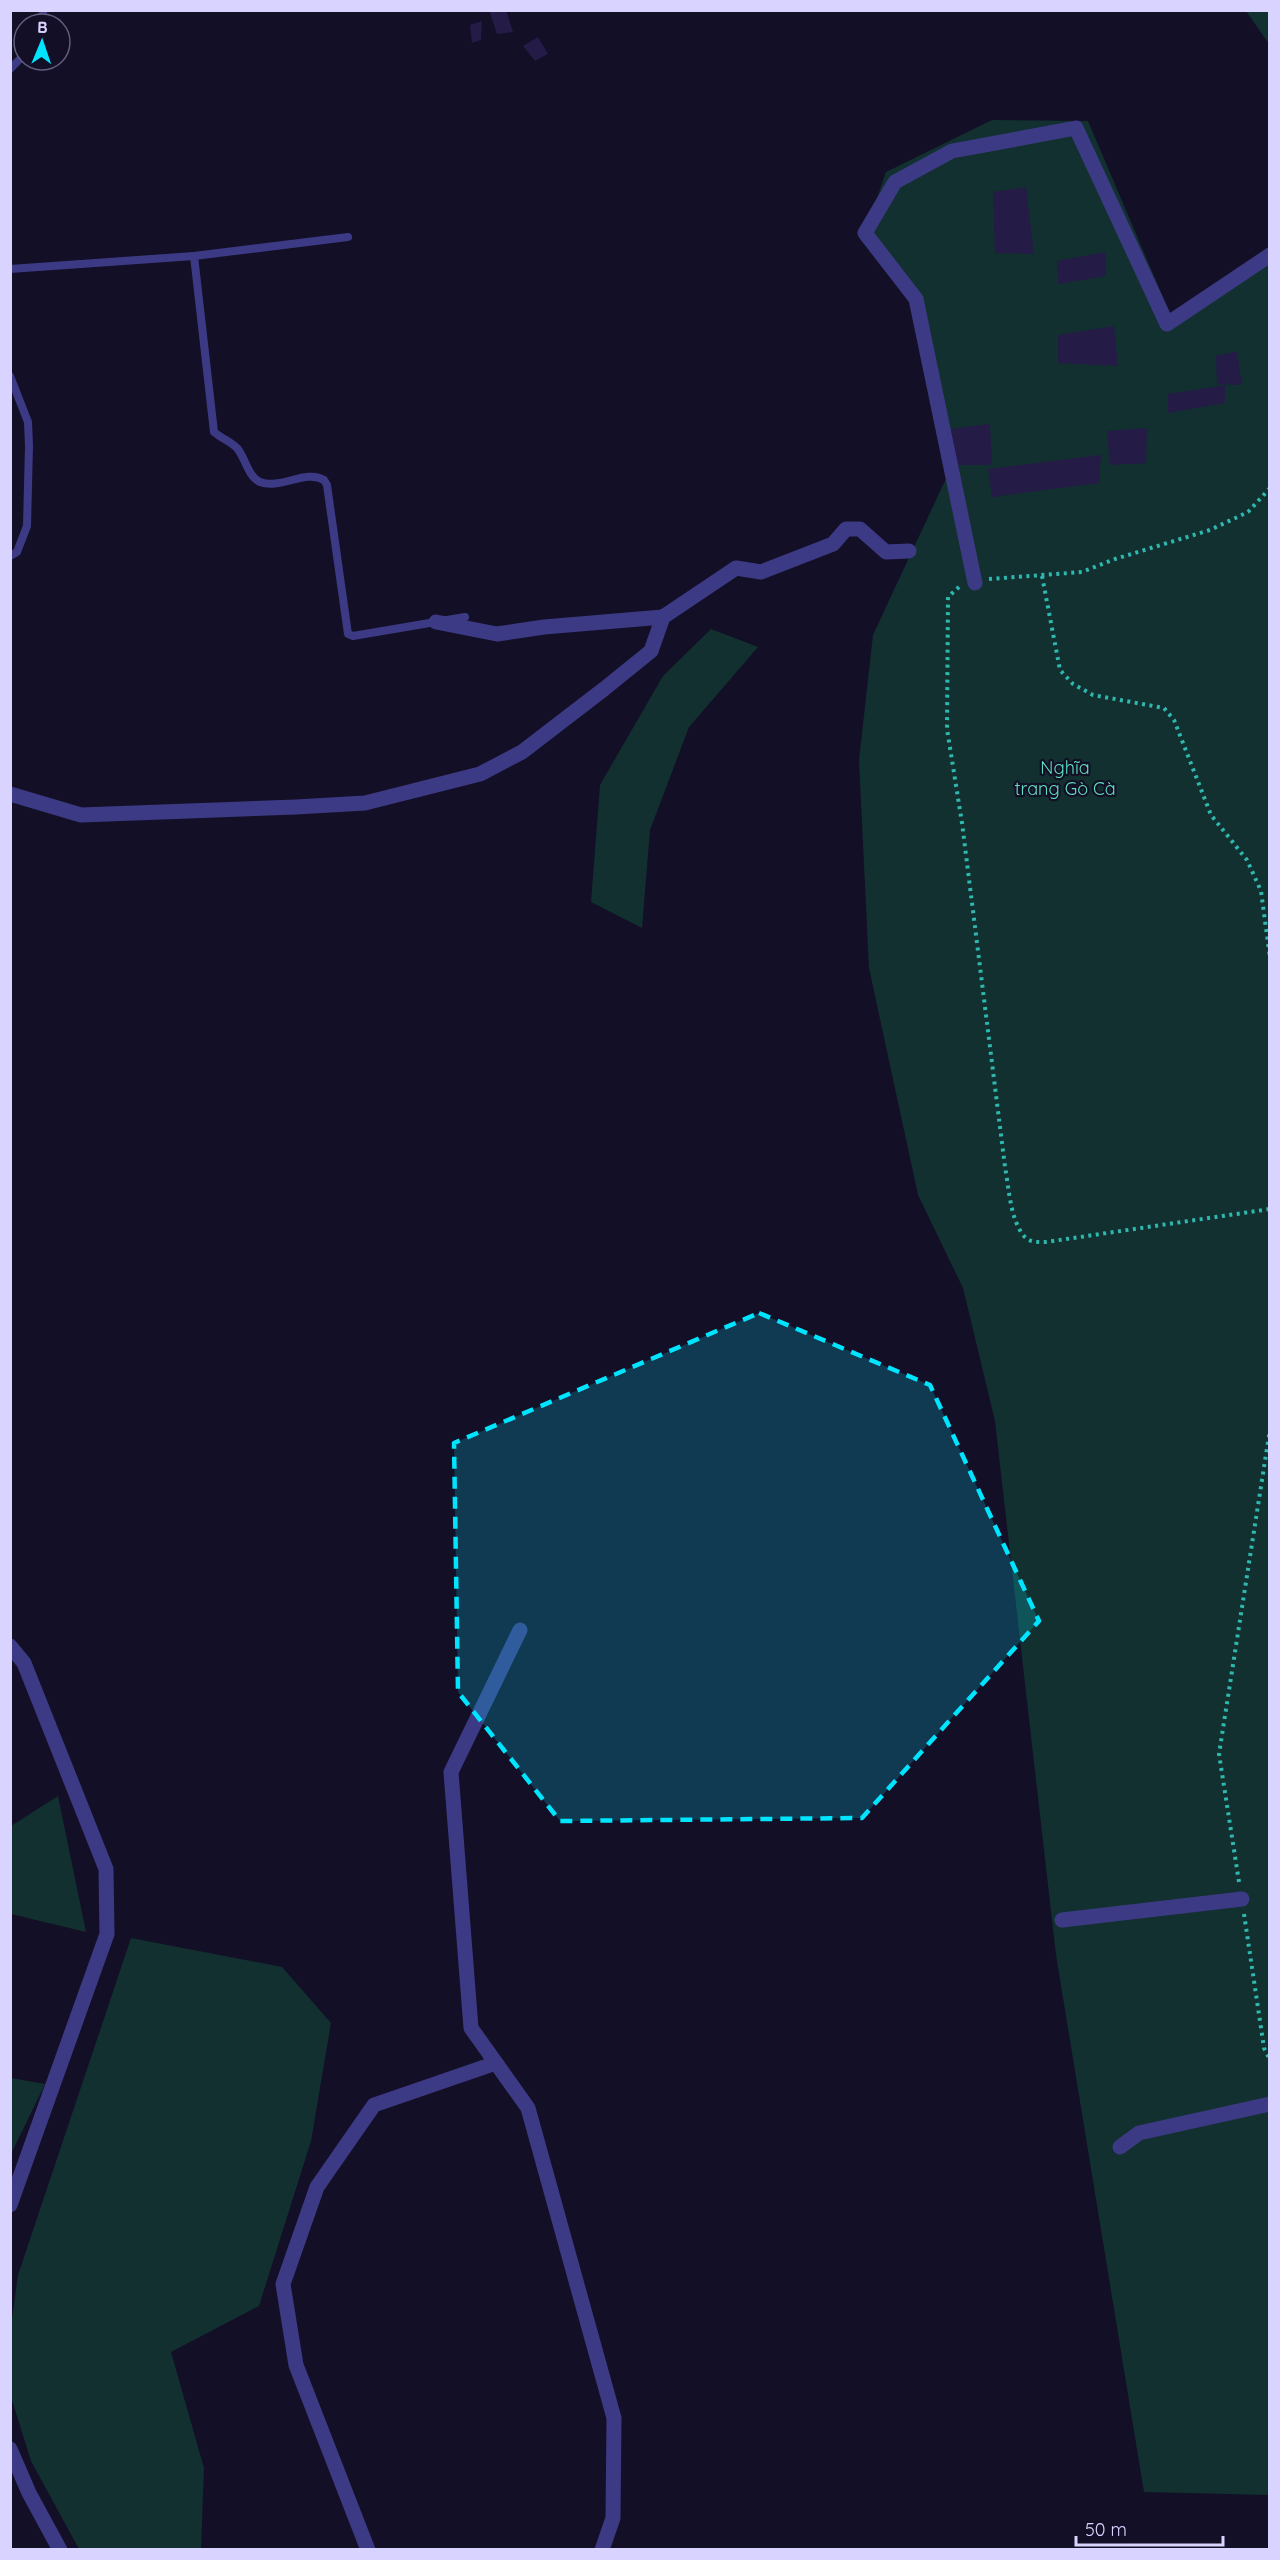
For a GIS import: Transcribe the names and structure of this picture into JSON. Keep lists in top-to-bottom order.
{
  "parks": ["Nghĩa trang Gò Cà"],
  "scale_bar": "50 m",
  "north": "top"
}
